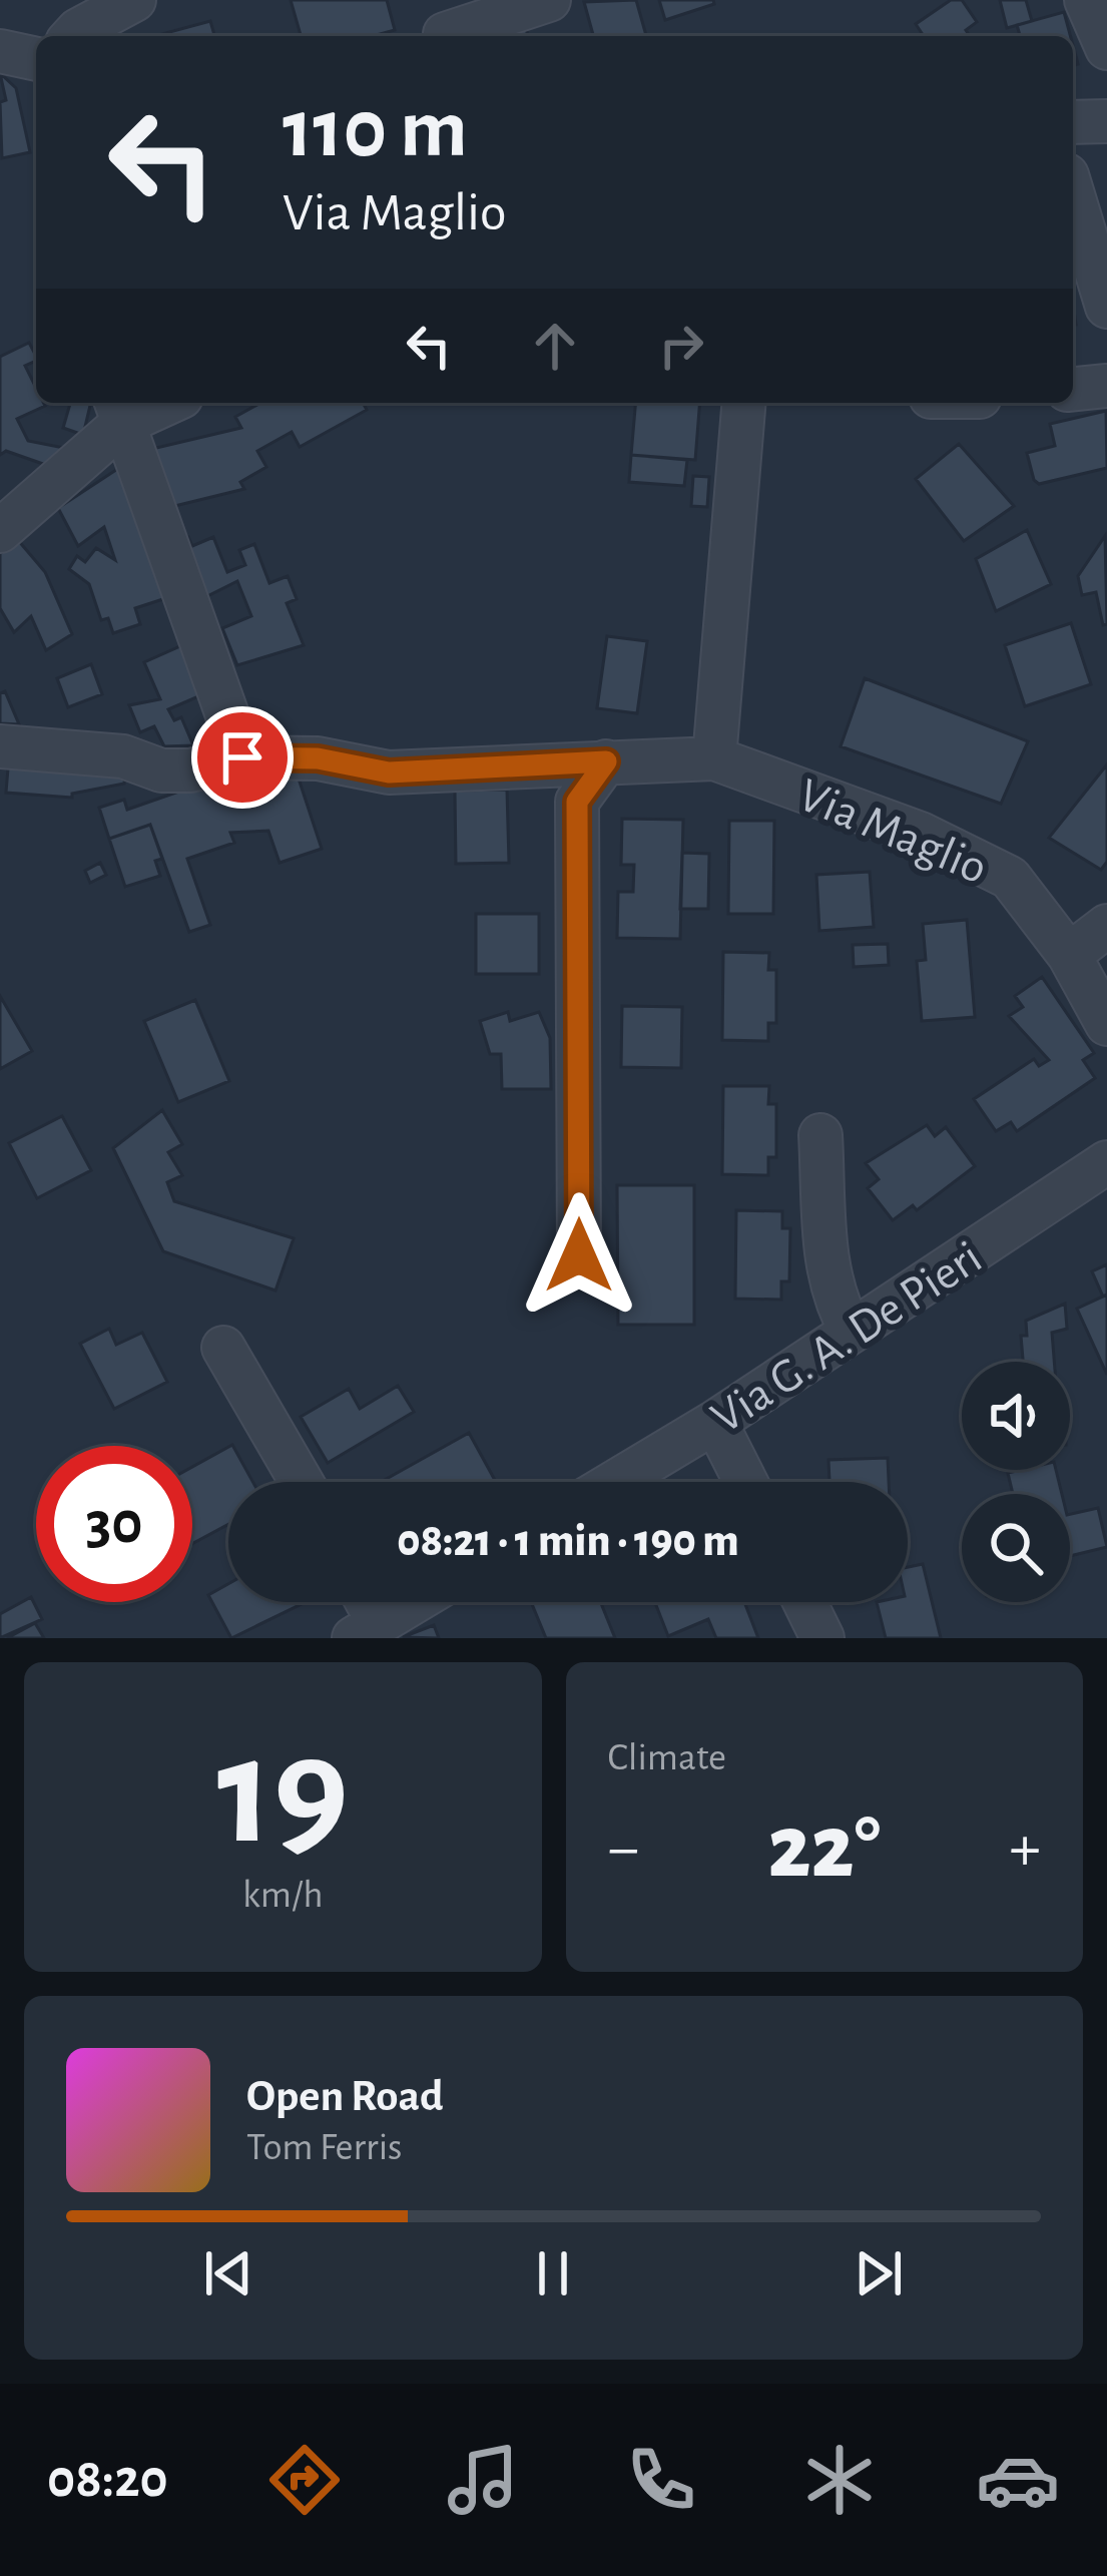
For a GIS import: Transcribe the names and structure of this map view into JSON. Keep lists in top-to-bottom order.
{
  "streets": {
    "street": ["Via Maglio", "Via G. A. De Pieri"]
  },
  "page": {
    "turn": ["110 m", "Via Maglio"],
    "limit": "30",
    "trip": "08:21 · 1 min · 190 m",
    "tile": [
      ["19", "km/h"],
      "Climate"
    ],
    "heat": ["−", "22°", "+"],
    "song": ["Open Road", "Tom Ferris"],
    "tabs": "08:20"
  }
}
